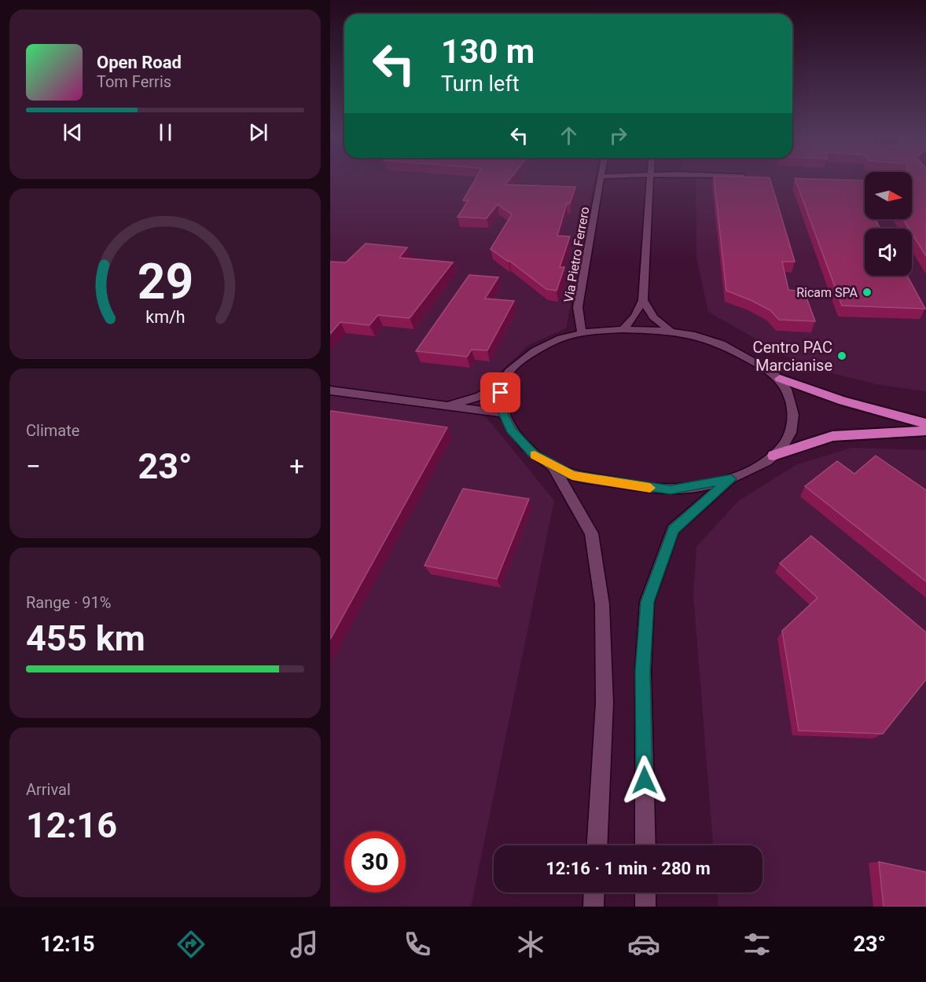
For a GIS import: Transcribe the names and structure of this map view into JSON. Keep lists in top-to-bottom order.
{
  "streets": {
    "street": ["Via Pietro Ferrero"]
  },
  "places": ["Ricam SPA", "Centro PAC Marcianise"],
  "north": "right",
  "page": {
    "turn": ["130 m", "Turn left"],
    "song": ["Open Road", "Tom Ferris"],
    "tile": [
      "Climate",
      ["Range · 91%", "455 km"],
      ["Arrival", "12:16"]
    ],
    "heat": ["−", "23°", "+"],
    "limit": "30",
    "trip": "12:16 · 1 min · 280 m",
    "tabs": ["12:15", "23°"],
    "gauge": ["29", "km/h"]
  }
}
